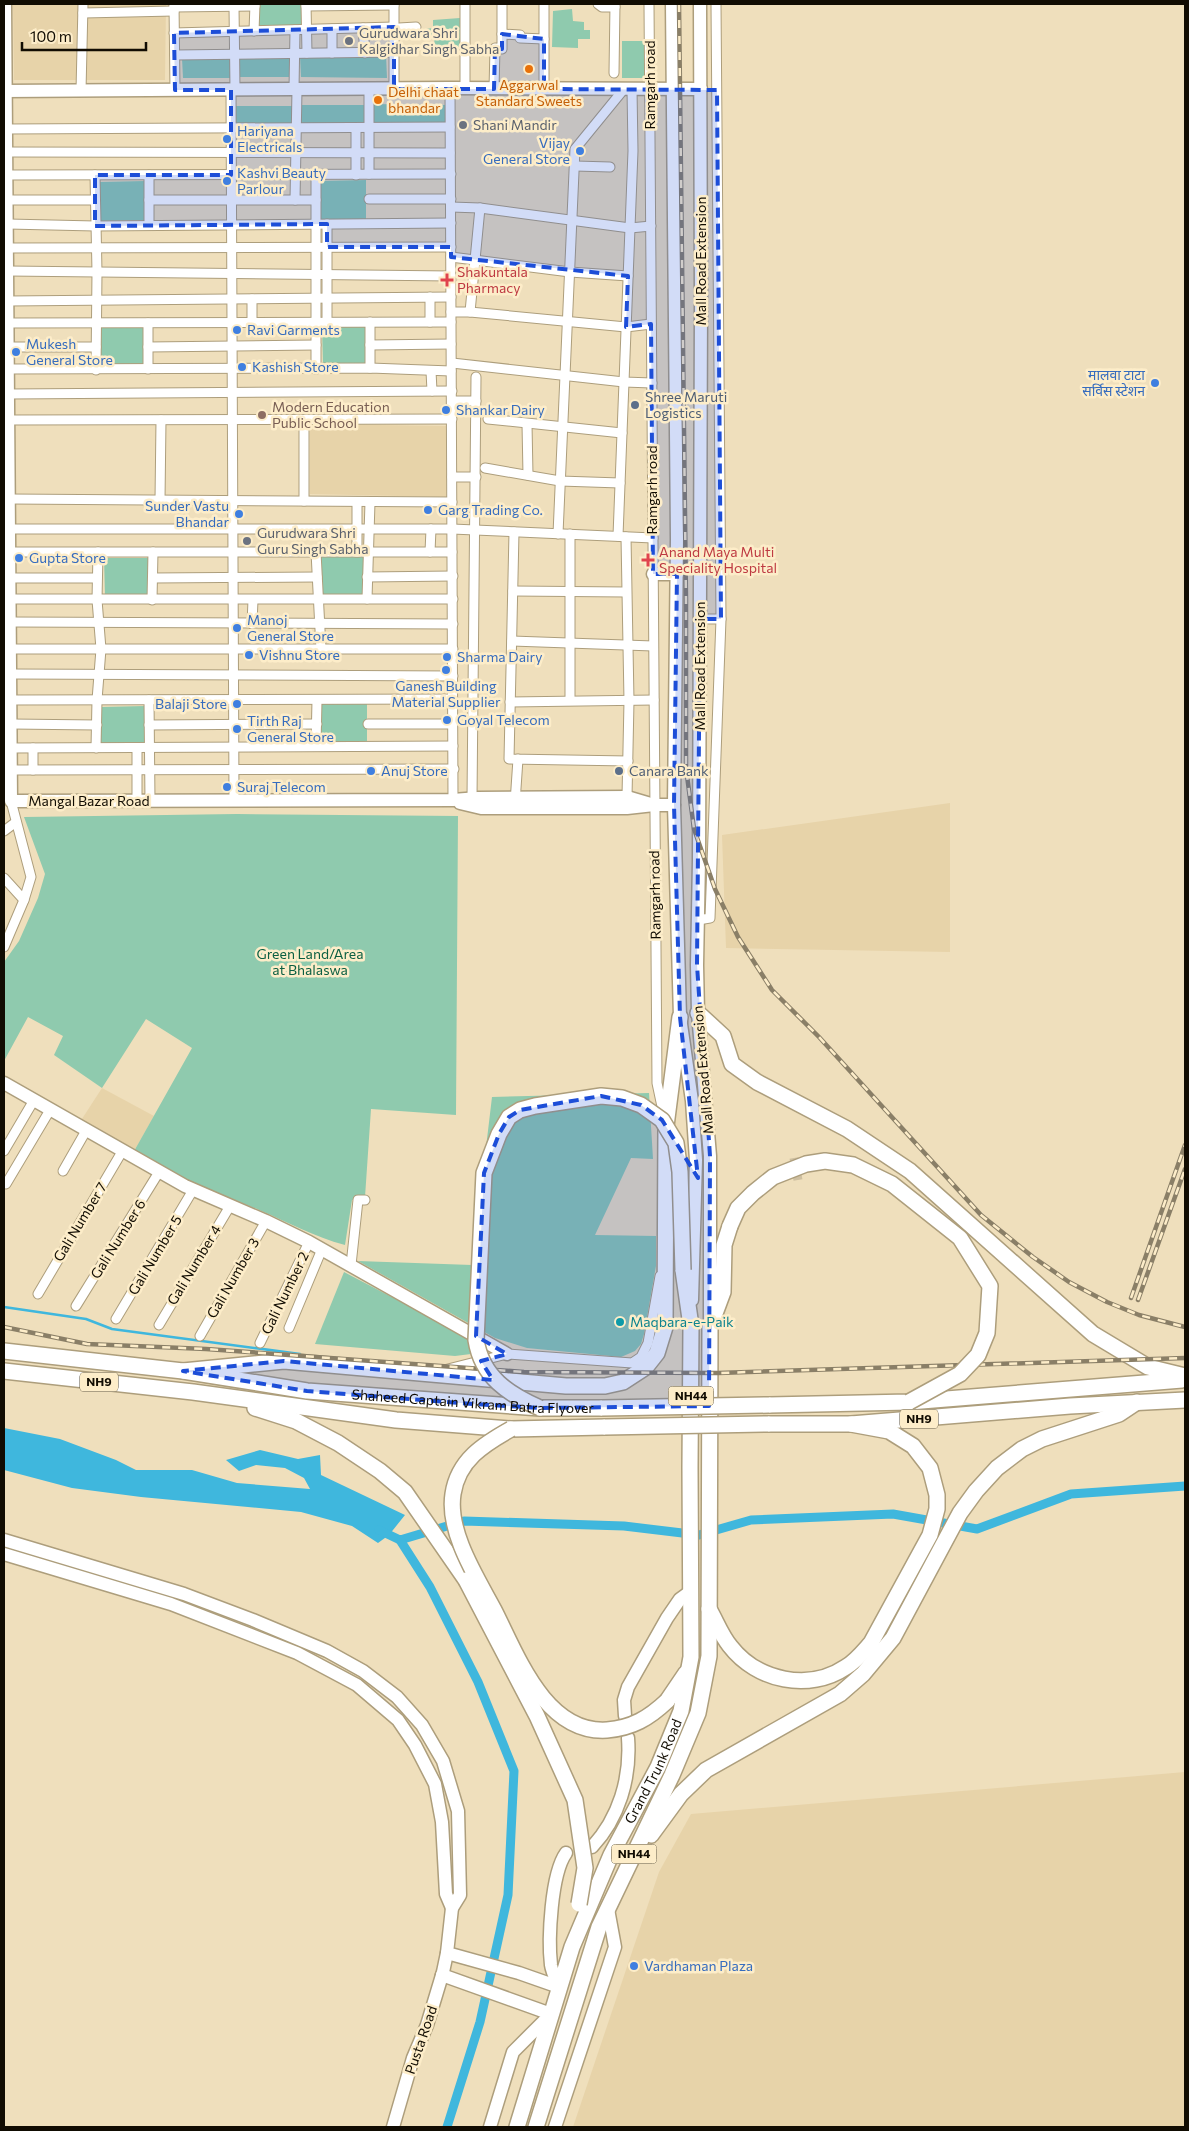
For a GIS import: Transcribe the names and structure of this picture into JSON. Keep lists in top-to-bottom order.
{
  "streets": {
    "highway": [
      "NH9",
      "NH44",
      "Shaheed Captain Vikram Batra Flyover",
      "Grand Trunk Road"
    ],
    "main road": ["Mall Road Extension", "Mangal Bazar Road", "Pusta Road"],
    "street": [
      "Ramgarh road",
      "Gali Number 7",
      "Gali Number 6",
      "Gali Number 5",
      "Gali Number 4",
      "Gali Number 3",
      "Gali Number 2"
    ]
  },
  "crossings": [
    ["Mall Road Extension", "NH44"],
    ["Mall Road Extension", "Grand Trunk Road"],
    ["NH9", "Shaheed Captain Vikram Batra Flyover"],
    ["NH44", "Grand Trunk Road"]
  ],
  "parks": ["Green Land/Area at Bhalaswa"],
  "places": {
    "other": [
      "Gurudwara Shri Kalgidhar Singh Sabha",
      "Aggarwal Standard Sweets",
      "Delhi chaat bhandar",
      "Shani Mandir",
      "Hariyana Electricals",
      "Vijay General Store",
      "Kashvi Beauty Parlour",
      "Ravi Garments",
      "Mukesh General Store",
      "Kashish Store",
      "मालवा टाटा सर्विस स्टेशन",
      "Shree Maruti Logistics",
      "Shankar Dairy",
      "Modern Education Public School",
      "Garg Trading Co.",
      "Sunder Vastu Bhandar",
      "Gurudwara Shri Guru Singh Sabha",
      "Gupta Store",
      "Manoj General Store",
      "Vishnu Store",
      "Sharma Dairy",
      "Ganesh Building Material Supplier",
      "Balaji Store",
      "Goyal Telecom",
      "Tirth Raj General Store",
      "Anuj Store",
      "Canara Bank",
      "Suraj Telecom",
      "Maqbara-e-Paik",
      "Vardhaman Plaza"
    ],
    "health": ["Shakuntala Pharmacy", "Anand Maya Multi Speciality Hospital"]
  },
  "scale_bar": "100 m"
}
